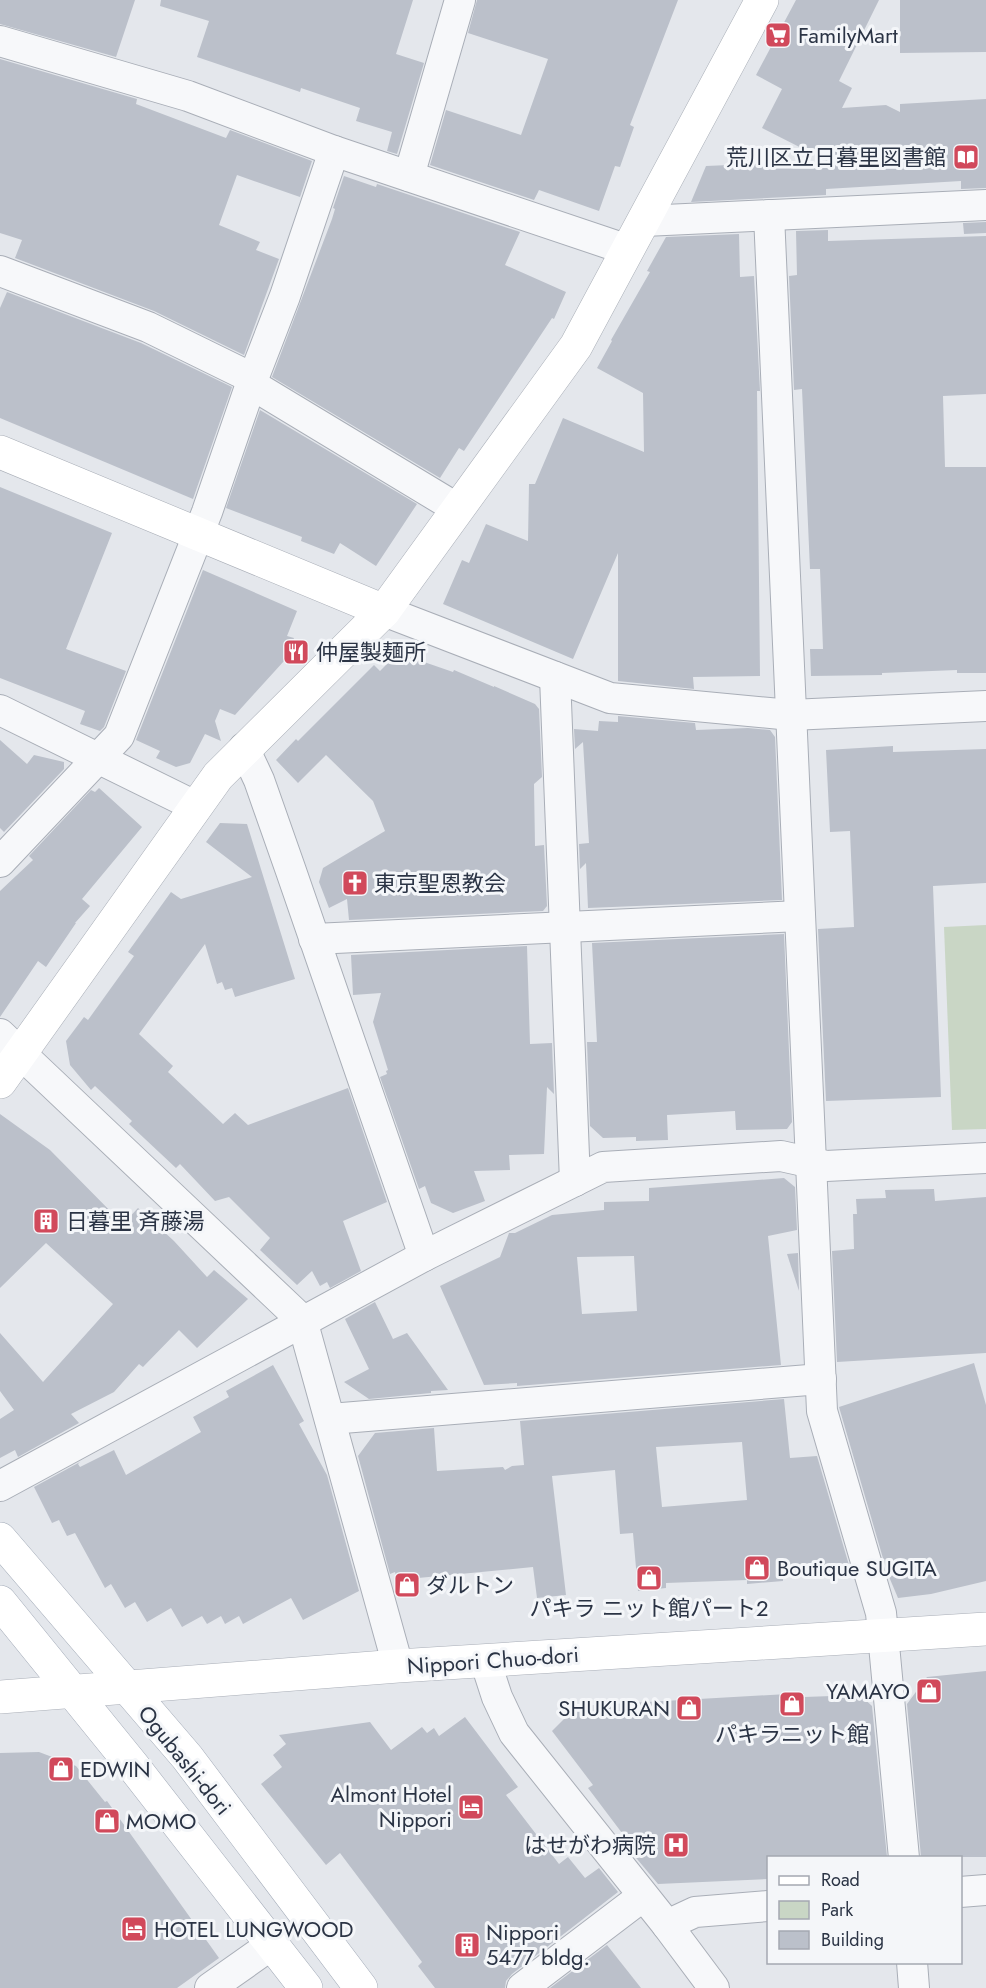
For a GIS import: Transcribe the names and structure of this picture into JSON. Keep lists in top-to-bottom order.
{
  "streets": {
    "street": ["Nippori Chuo-dori", "Ogubashi-dori"]
  },
  "crossings": [
    ["Nippori Chuo-dori", "Ogubashi-dori"]
  ],
  "places": {
    "supermarket": ["FamilyMart"],
    "library": ["荒川区立日暮里図書館"],
    "restaurant": ["仲屋製麺所"],
    "church": ["東京聖恩教会"],
    "building": ["日暮里 斉藤湯", "Nippori 5477 bldg."],
    "shop": [
      "Boutique SUGITA",
      "パキラ ニット館パート2",
      "ダルトン",
      "YAMAYO",
      "パキラニット館",
      "SHUKURAN",
      "EDWIN",
      "MOMO"
    ],
    "hotel": ["Almont Hotel Nippori", "HOTEL LUNGWOOD"],
    "hospital": ["はせがわ病院"]
  },
  "legend": ["Road", "Park", "Building"]
}
